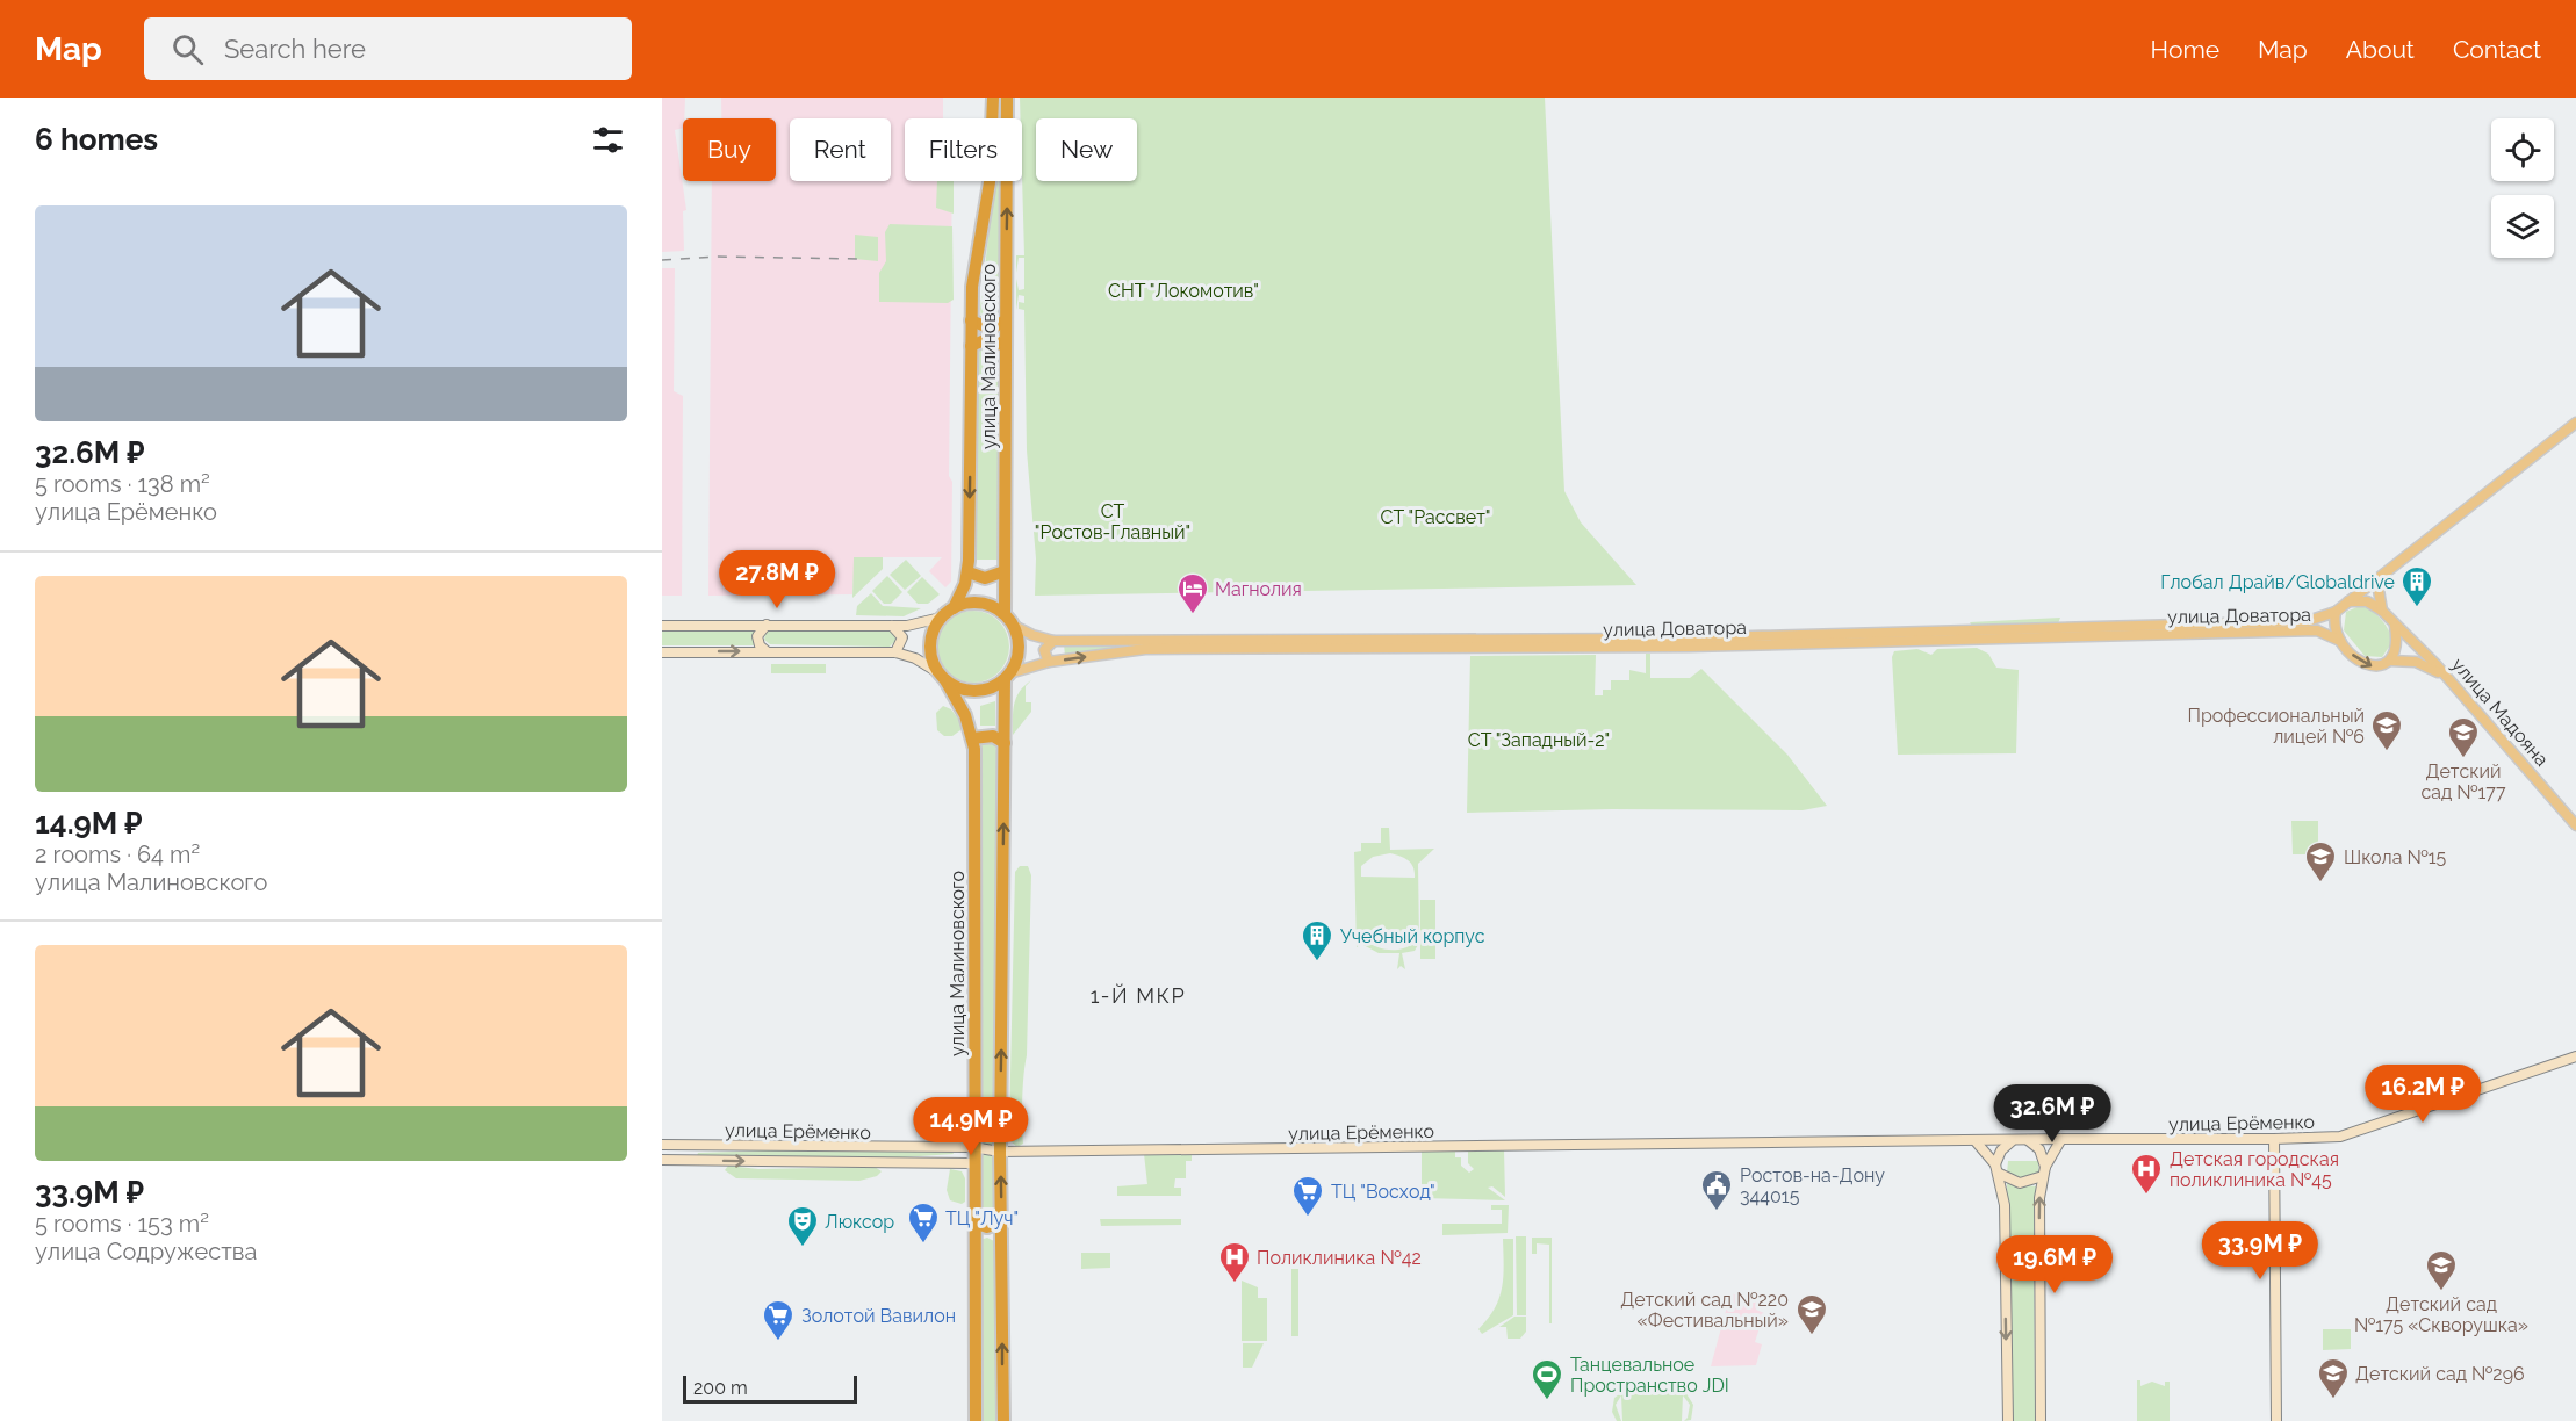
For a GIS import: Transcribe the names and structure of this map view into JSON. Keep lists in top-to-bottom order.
{
  "streets": {
    "highway": ["улица Малиновского"],
    "main road": ["улица Доватора", "улица Мадояна", "улица Ерёменко"]
  },
  "crossings": [
    ["улица Малиновского", "улица Доватора"],
    ["улица Малиновского", "улица Ерёменко"],
    ["улица Доватора", "улица Мадояна"]
  ],
  "districts": ["1-Й МКР"],
  "parks": [
    "СНТ \"Локомотив\"",
    "СТ \"Ростов-Главный\"",
    "СТ \"Рассвет\"",
    "СТ \"Западный-2\""
  ],
  "places": {
    "building": ["Глобал Драйв/Globaldrive", "Учебный корпус"],
    "hotel": ["Магнолия"],
    "school or university": [
      "Профессиональный лицей №6",
      "Детский сад №177",
      "Школа №15",
      "Детский сад №175 «Скворушка»",
      "Детский сад №220 «Фестивальный»",
      "Детский сад №296"
    ],
    "hospital": ["Детская городская поликлиника №45", "Поликлиника №42"],
    "public building": ["Ростов-на-Дону 344015"],
    "supermarket": ["ТЦ \"Восход\"", "ТЦ \"Луч\"", "Золотой Вавилон"],
    "theatre": ["Люксор"],
    "sports": ["Танцевальное Пространство JDI"]
  },
  "scale_bar": "200 m",
  "page": {
    "header": "Map",
    "search": "Search here",
    "nav": [
      "Home",
      "Map",
      "About",
      "Contact"
    ],
    "heading": "6 homes",
    "chip": [
      "Buy",
      "Rent",
      "Filters",
      "New"
    ],
    "list": [
      {
        "name": "32.6M ₽",
        "note": "5 rooms · 138 m² · улица Ерёменко"
      },
      {
        "name": "14.9M ₽",
        "note": "2 rooms · 64 m² · улица Малиновского"
      },
      {
        "name": "33.9M ₽",
        "note": "5 rooms · 153 m² · улица Содружества"
      }
    ],
    "price": [
      "27.8M ₽",
      "16.2M ₽",
      "32.6M ₽",
      "14.9M ₽",
      "33.9M ₽",
      "19.6M ₽"
    ],
    "scale": "200 m"
  }
}
